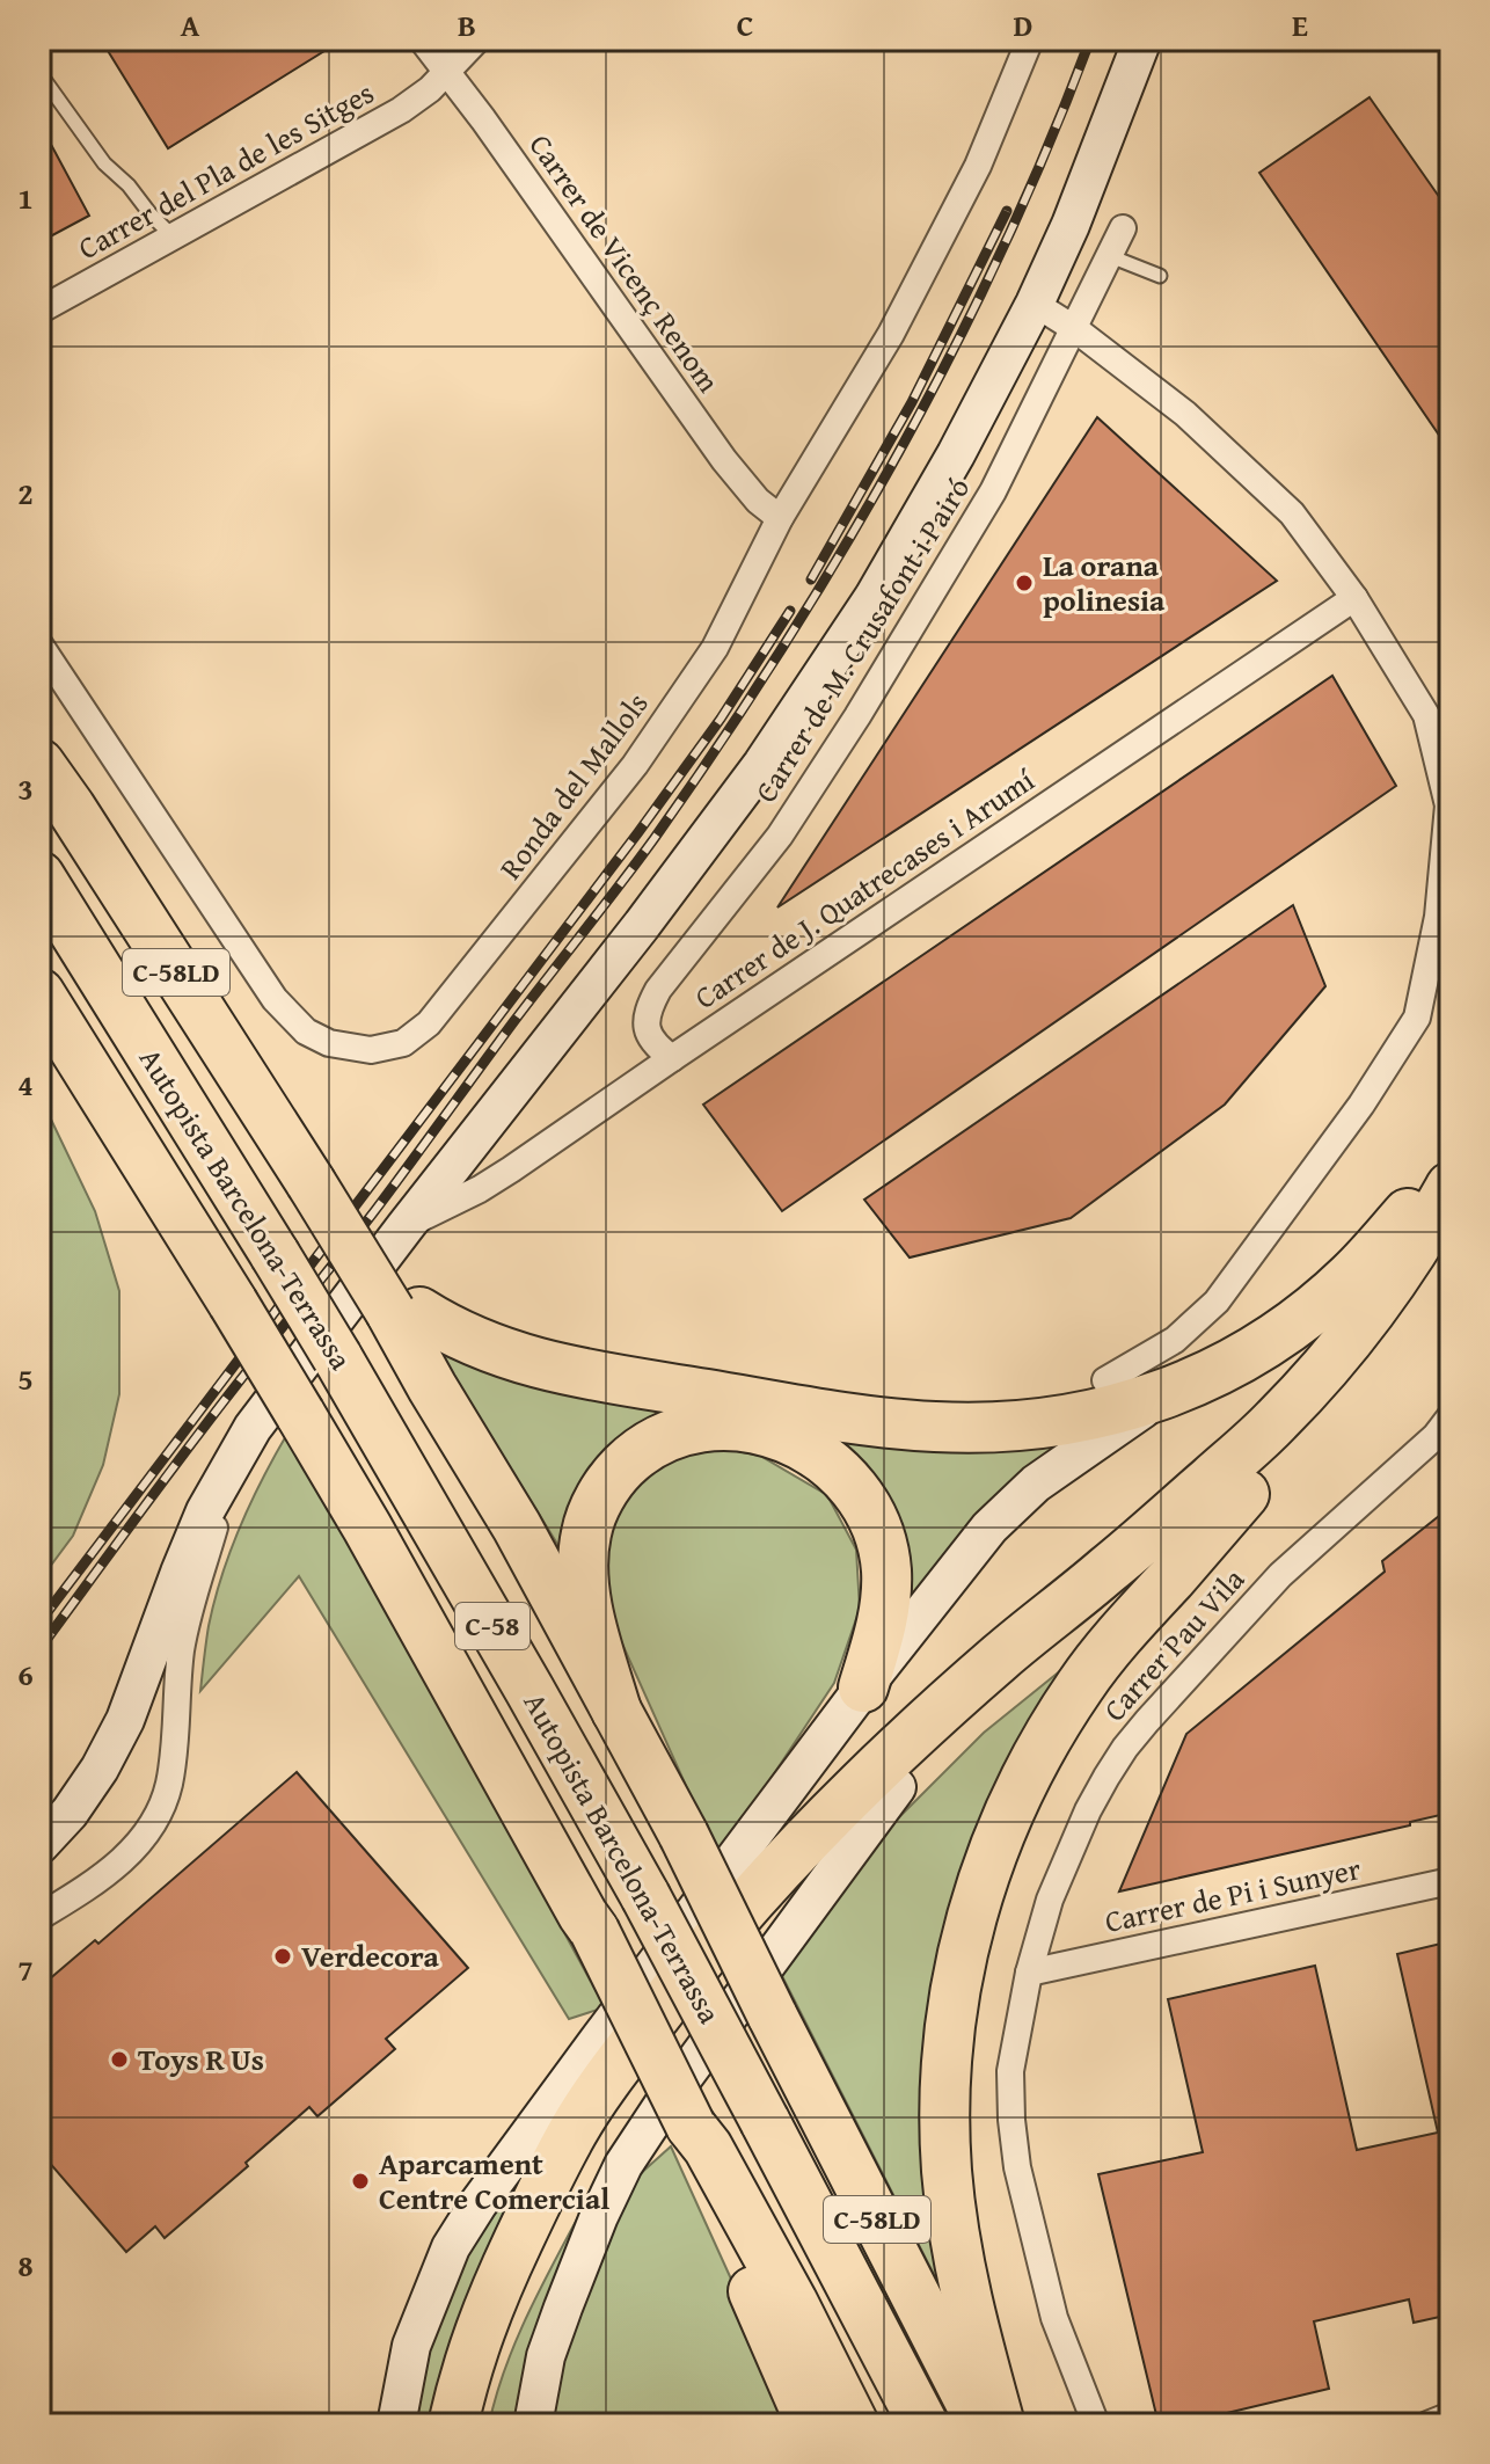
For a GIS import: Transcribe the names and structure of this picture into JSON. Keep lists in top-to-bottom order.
{
  "streets": {
    "highway": ["C-58LD", "Autopista Barcelona-Terrassa", "C-58"],
    "street": [
      "Carrer del Pla de les Sitges",
      "Carrer de Vicenç Renom",
      "Carrer de M. Crusafont i Pairó",
      "Ronda del Mallols",
      "Carrer de J. Quatrecases i Arumí",
      "Carrer Pau Vila",
      "Carrer de Pi i Sunyer"
    ]
  },
  "crossings": [
    ["Carrer del Pla de les Sitges", "Carrer de Vicenç Renom"],
    ["Carrer de Vicenç Renom", "Ronda del Mallols"],
    ["Carrer de M. Crusafont i Pairó", "Carrer de J. Quatrecases i Arumí"],
    ["Carrer Pau Vila", "Carrer de Pi i Sunyer"]
  ],
  "places": [
    "La orana polinesia",
    "Verdecora",
    "Toys R Us",
    "Aparcament Centre Comercial"
  ],
  "grid": {
    "columns": [
      "A",
      "B",
      "C",
      "D",
      "E"
    ],
    "rows": [
      "1",
      "2",
      "3",
      "4",
      "5",
      "6",
      "7",
      "8"
    ]
  }
}
